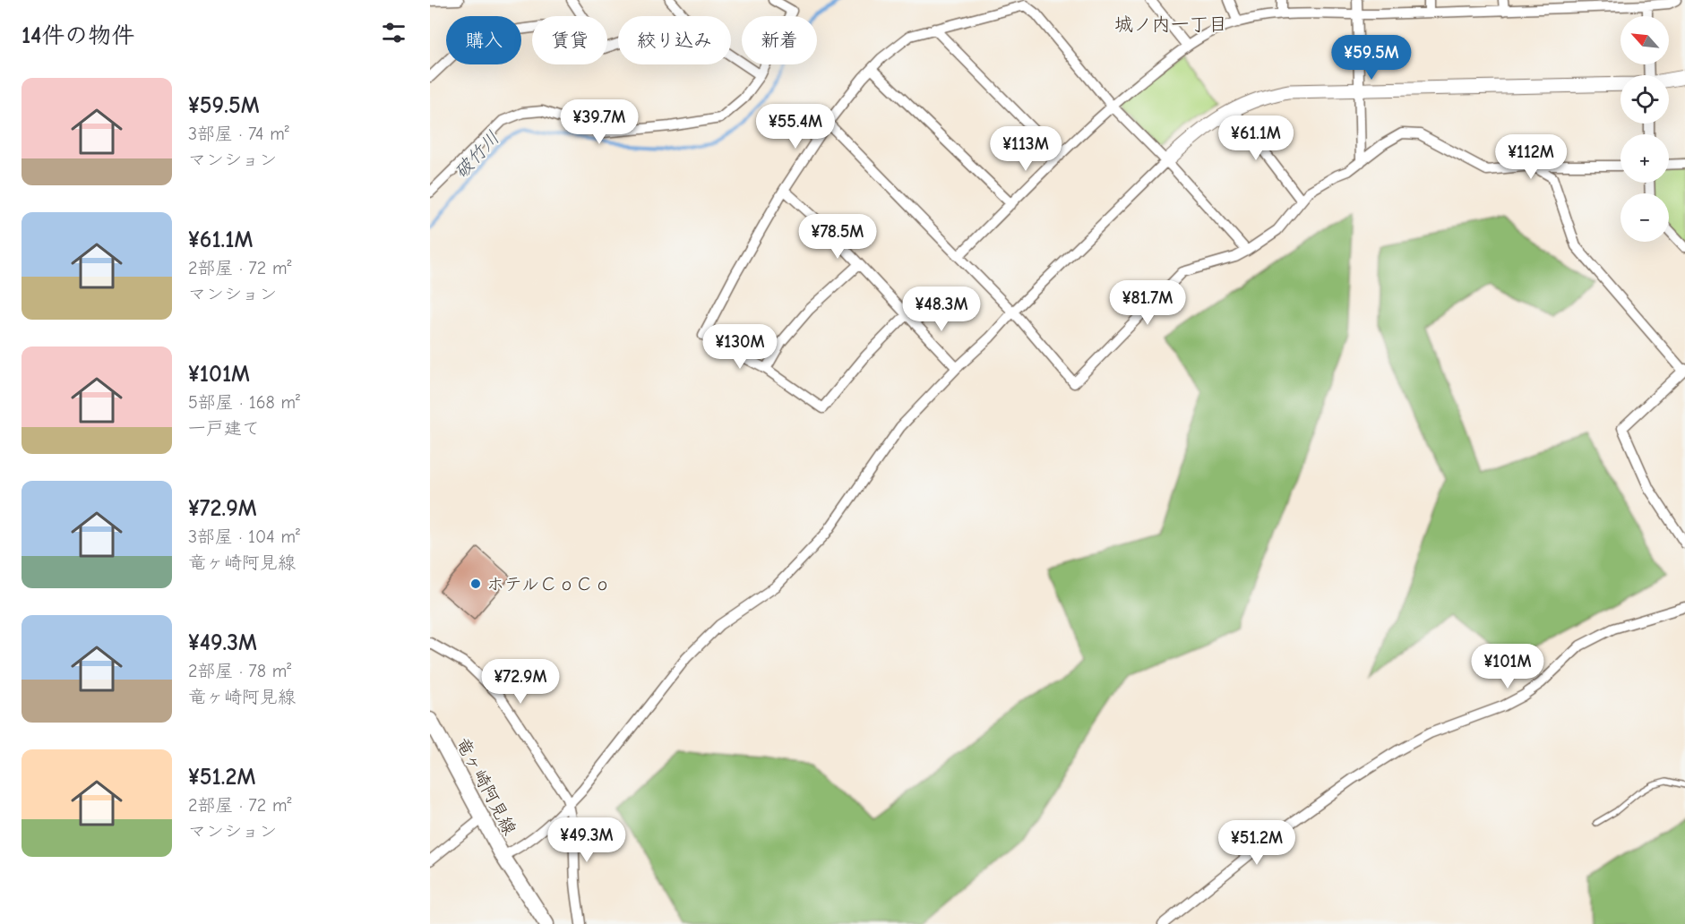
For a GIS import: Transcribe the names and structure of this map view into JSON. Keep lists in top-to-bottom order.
{
  "streets": {
    "main road": ["竜ヶ崎阿見線"]
  },
  "districts": ["城ノ内一丁目"],
  "water": ["破竹川"],
  "places": ["ホテルＣｏＣｏ"],
  "north": "top left",
  "page": {
    "heading": "14件の物件",
    "map_buttons": ["+", "−"],
    "chip": [
      "購入",
      "賃貸",
      "絞り込み",
      "新着"
    ],
    "price": [
      "¥59.5M",
      "¥39.7M",
      "¥55.4M",
      "¥61.1M",
      "¥113M",
      "¥112M",
      "¥78.5M",
      "¥81.7M",
      "¥48.3M",
      "¥130M",
      "¥101M",
      "¥72.9M",
      "¥49.3M",
      "¥51.2M"
    ],
    "list": [
      {
        "name": "¥59.5M",
        "note": "3部屋 · 74 m² · マンション"
      },
      {
        "name": "¥61.1M",
        "note": "2部屋 · 72 m² · マンション"
      },
      {
        "name": "¥101M",
        "note": "5部屋 · 168 m² · 一戸建て"
      },
      {
        "name": "¥72.9M",
        "note": "3部屋 · 104 m² · 竜ヶ崎阿見線"
      },
      {
        "name": "¥49.3M",
        "note": "2部屋 · 78 m² · 竜ヶ崎阿見線"
      },
      {
        "name": "¥51.2M",
        "note": "2部屋 · 72 m² · マンション"
      }
    ]
  }
}
